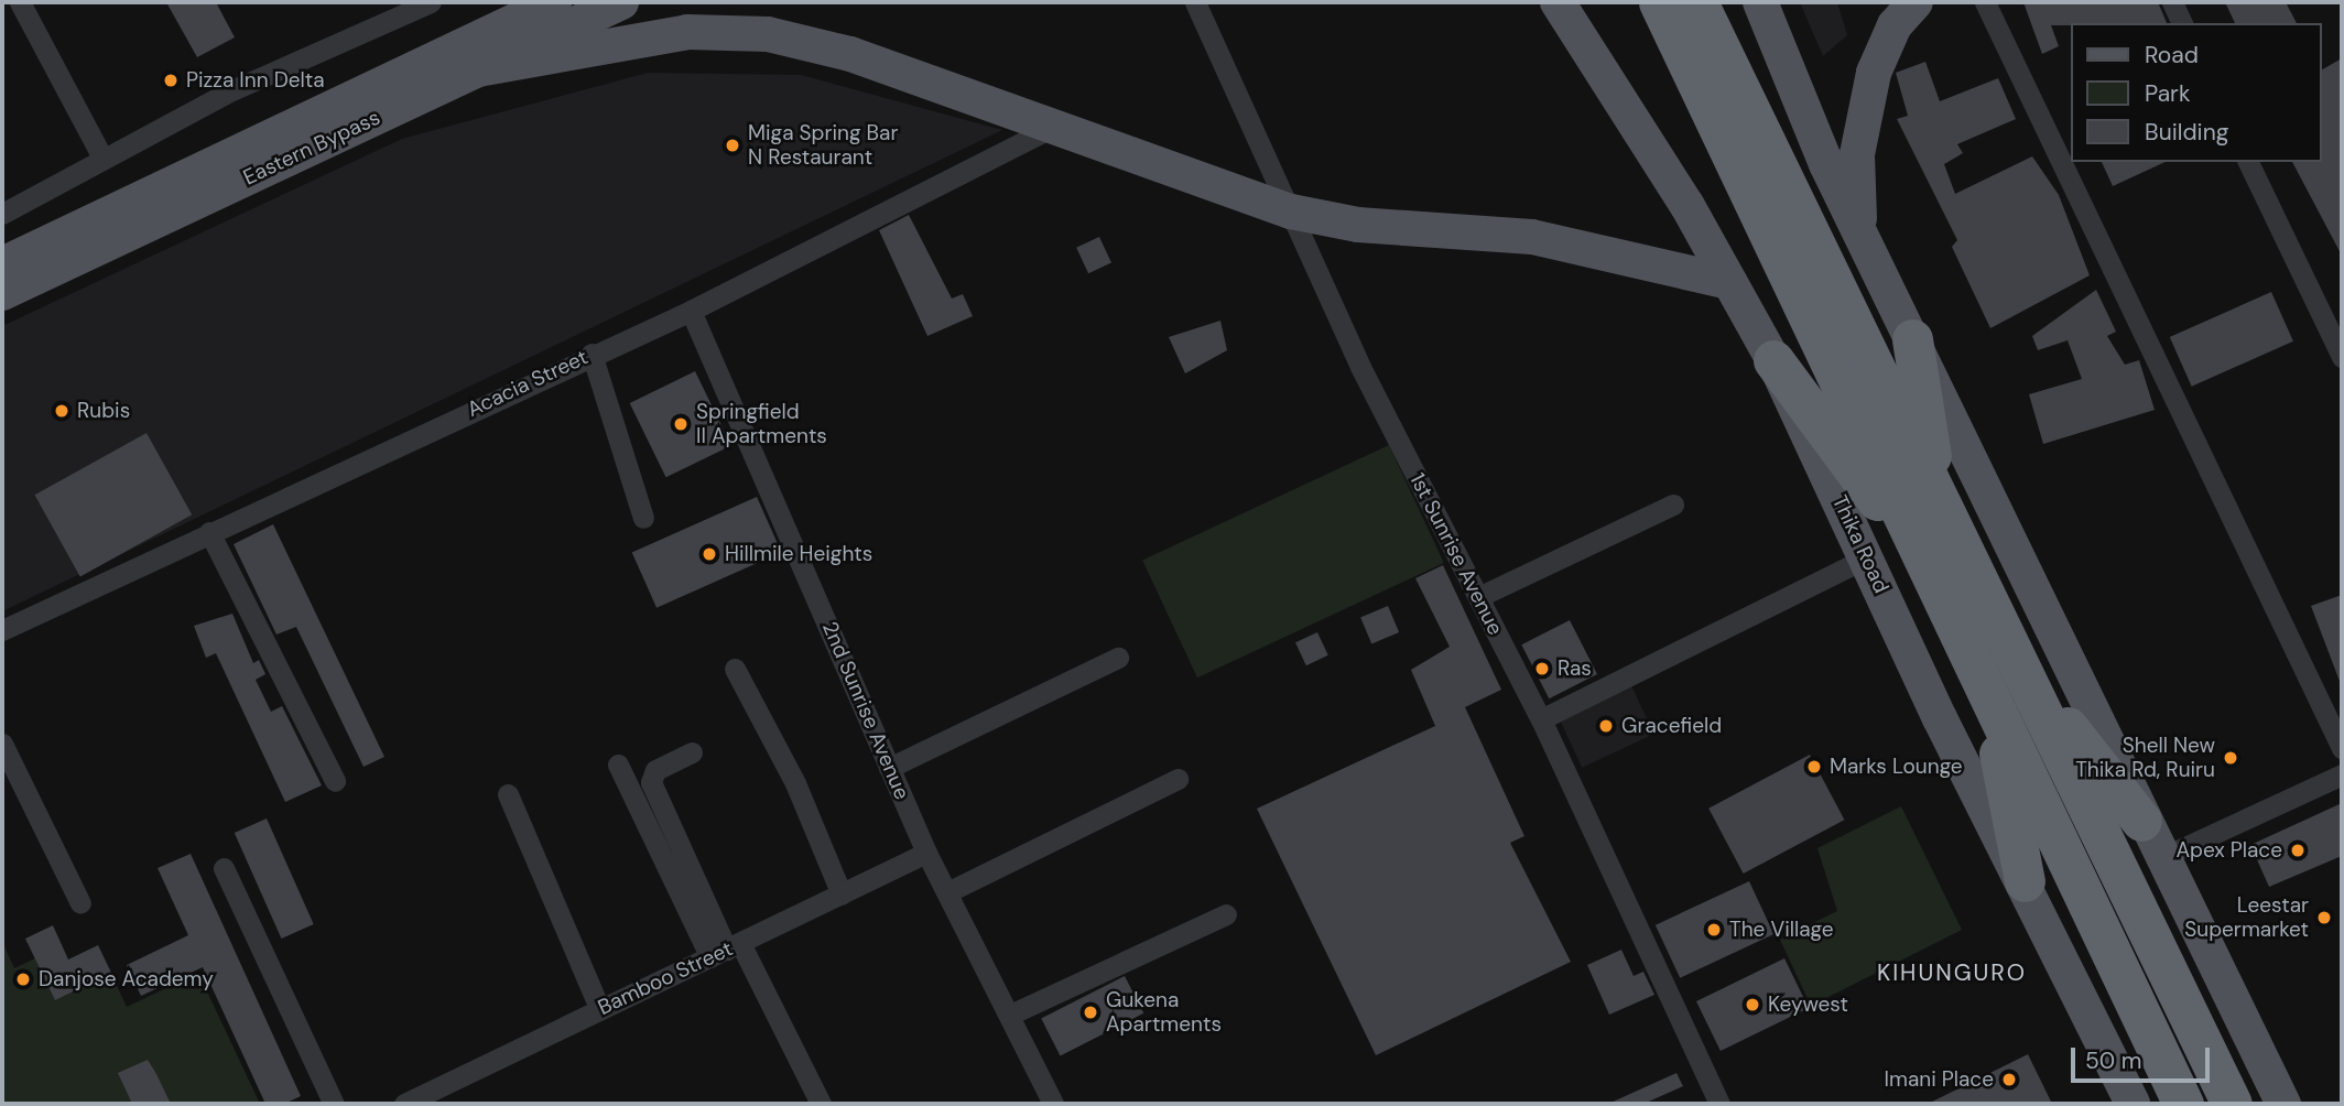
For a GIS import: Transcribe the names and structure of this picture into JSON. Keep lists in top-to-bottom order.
{
  "streets": {
    "main road": ["Eastern Bypass", "Thika Road"],
    "street": [
      "Acacia Street",
      "1st Sunrise Avenue",
      "2nd Sunrise Avenue",
      "Bamboo Street"
    ]
  },
  "crossings": [
    ["Acacia Street", "2nd Sunrise Avenue"],
    ["2nd Sunrise Avenue", "Bamboo Street"]
  ],
  "districts": ["KIHUNGURO"],
  "places": [
    "Pizza Inn Delta",
    "Miga Spring Bar N Restaurant",
    "Rubis",
    "Springfield II Apartments",
    "Hillmile Heights",
    "Ras",
    "Gracefield",
    "Shell New Thika Rd, Ruiru",
    "Marks Lounge",
    "Apex Place",
    "Leestar Supermarket",
    "The Village",
    "Danjose Academy",
    "Keywest",
    "Gukena Apartments",
    "Imani Place"
  ],
  "legend": ["Road", "Park", "Building"],
  "scale_bar": "50 m"
}
